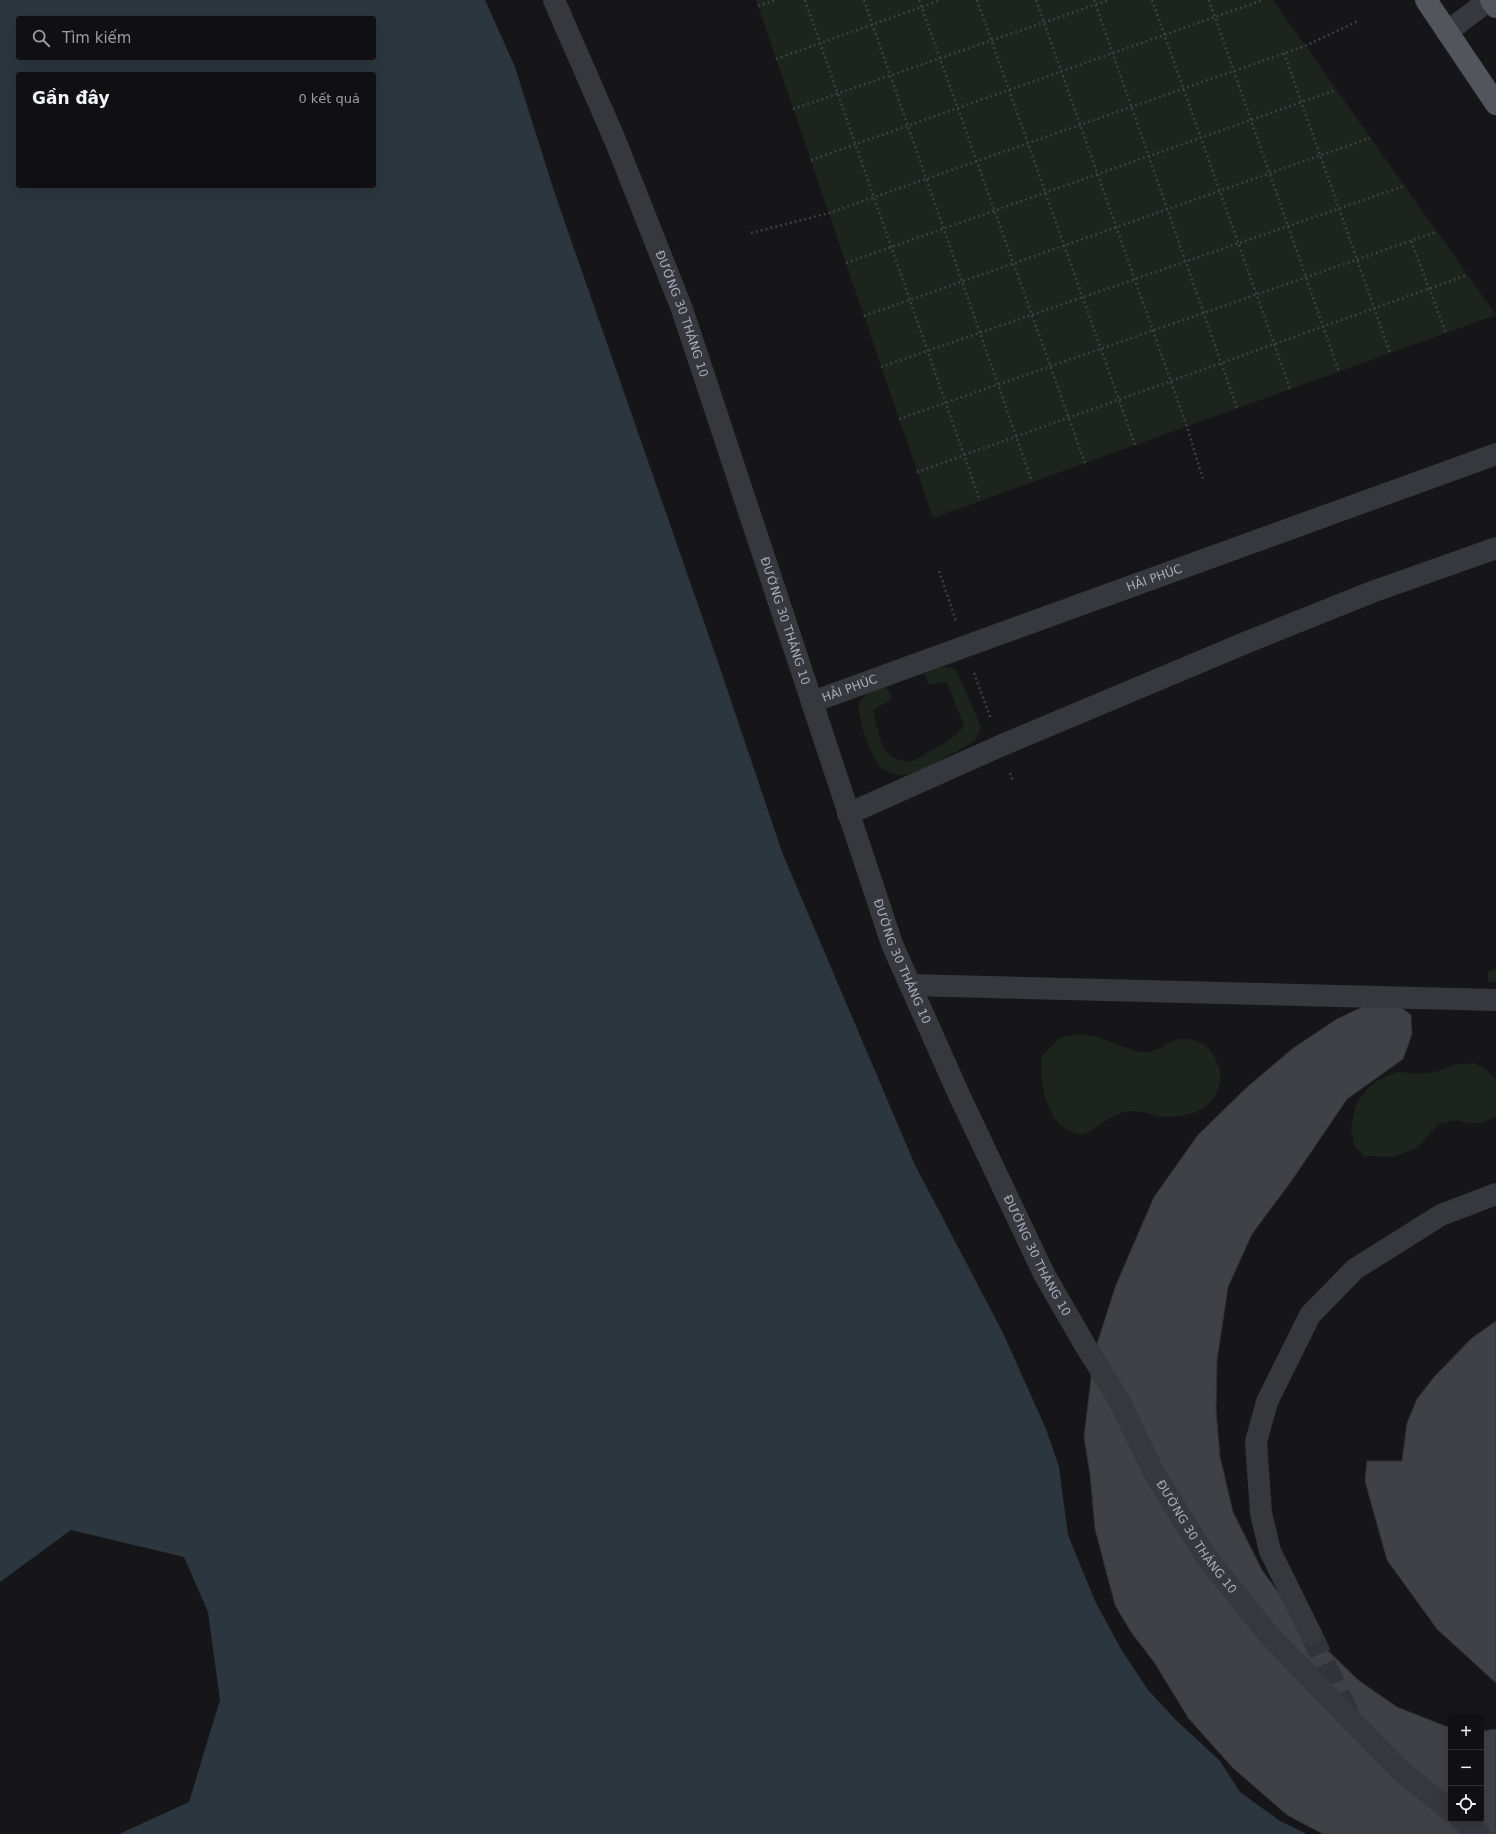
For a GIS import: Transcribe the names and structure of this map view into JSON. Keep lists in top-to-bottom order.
{
  "streets": {
    "street": ["ĐƯỜNG 30 THÁNG 10", "HẢI PHÚC"]
  },
  "crossings": [
    ["ĐƯỜNG 30 THÁNG 10", "HẢI PHÚC"]
  ],
  "page": {
    "search": "Tìm kiếm",
    "heading": ["Gần đây", "0 kết quả"],
    "map_buttons": ["+", "−"]
  }
}
